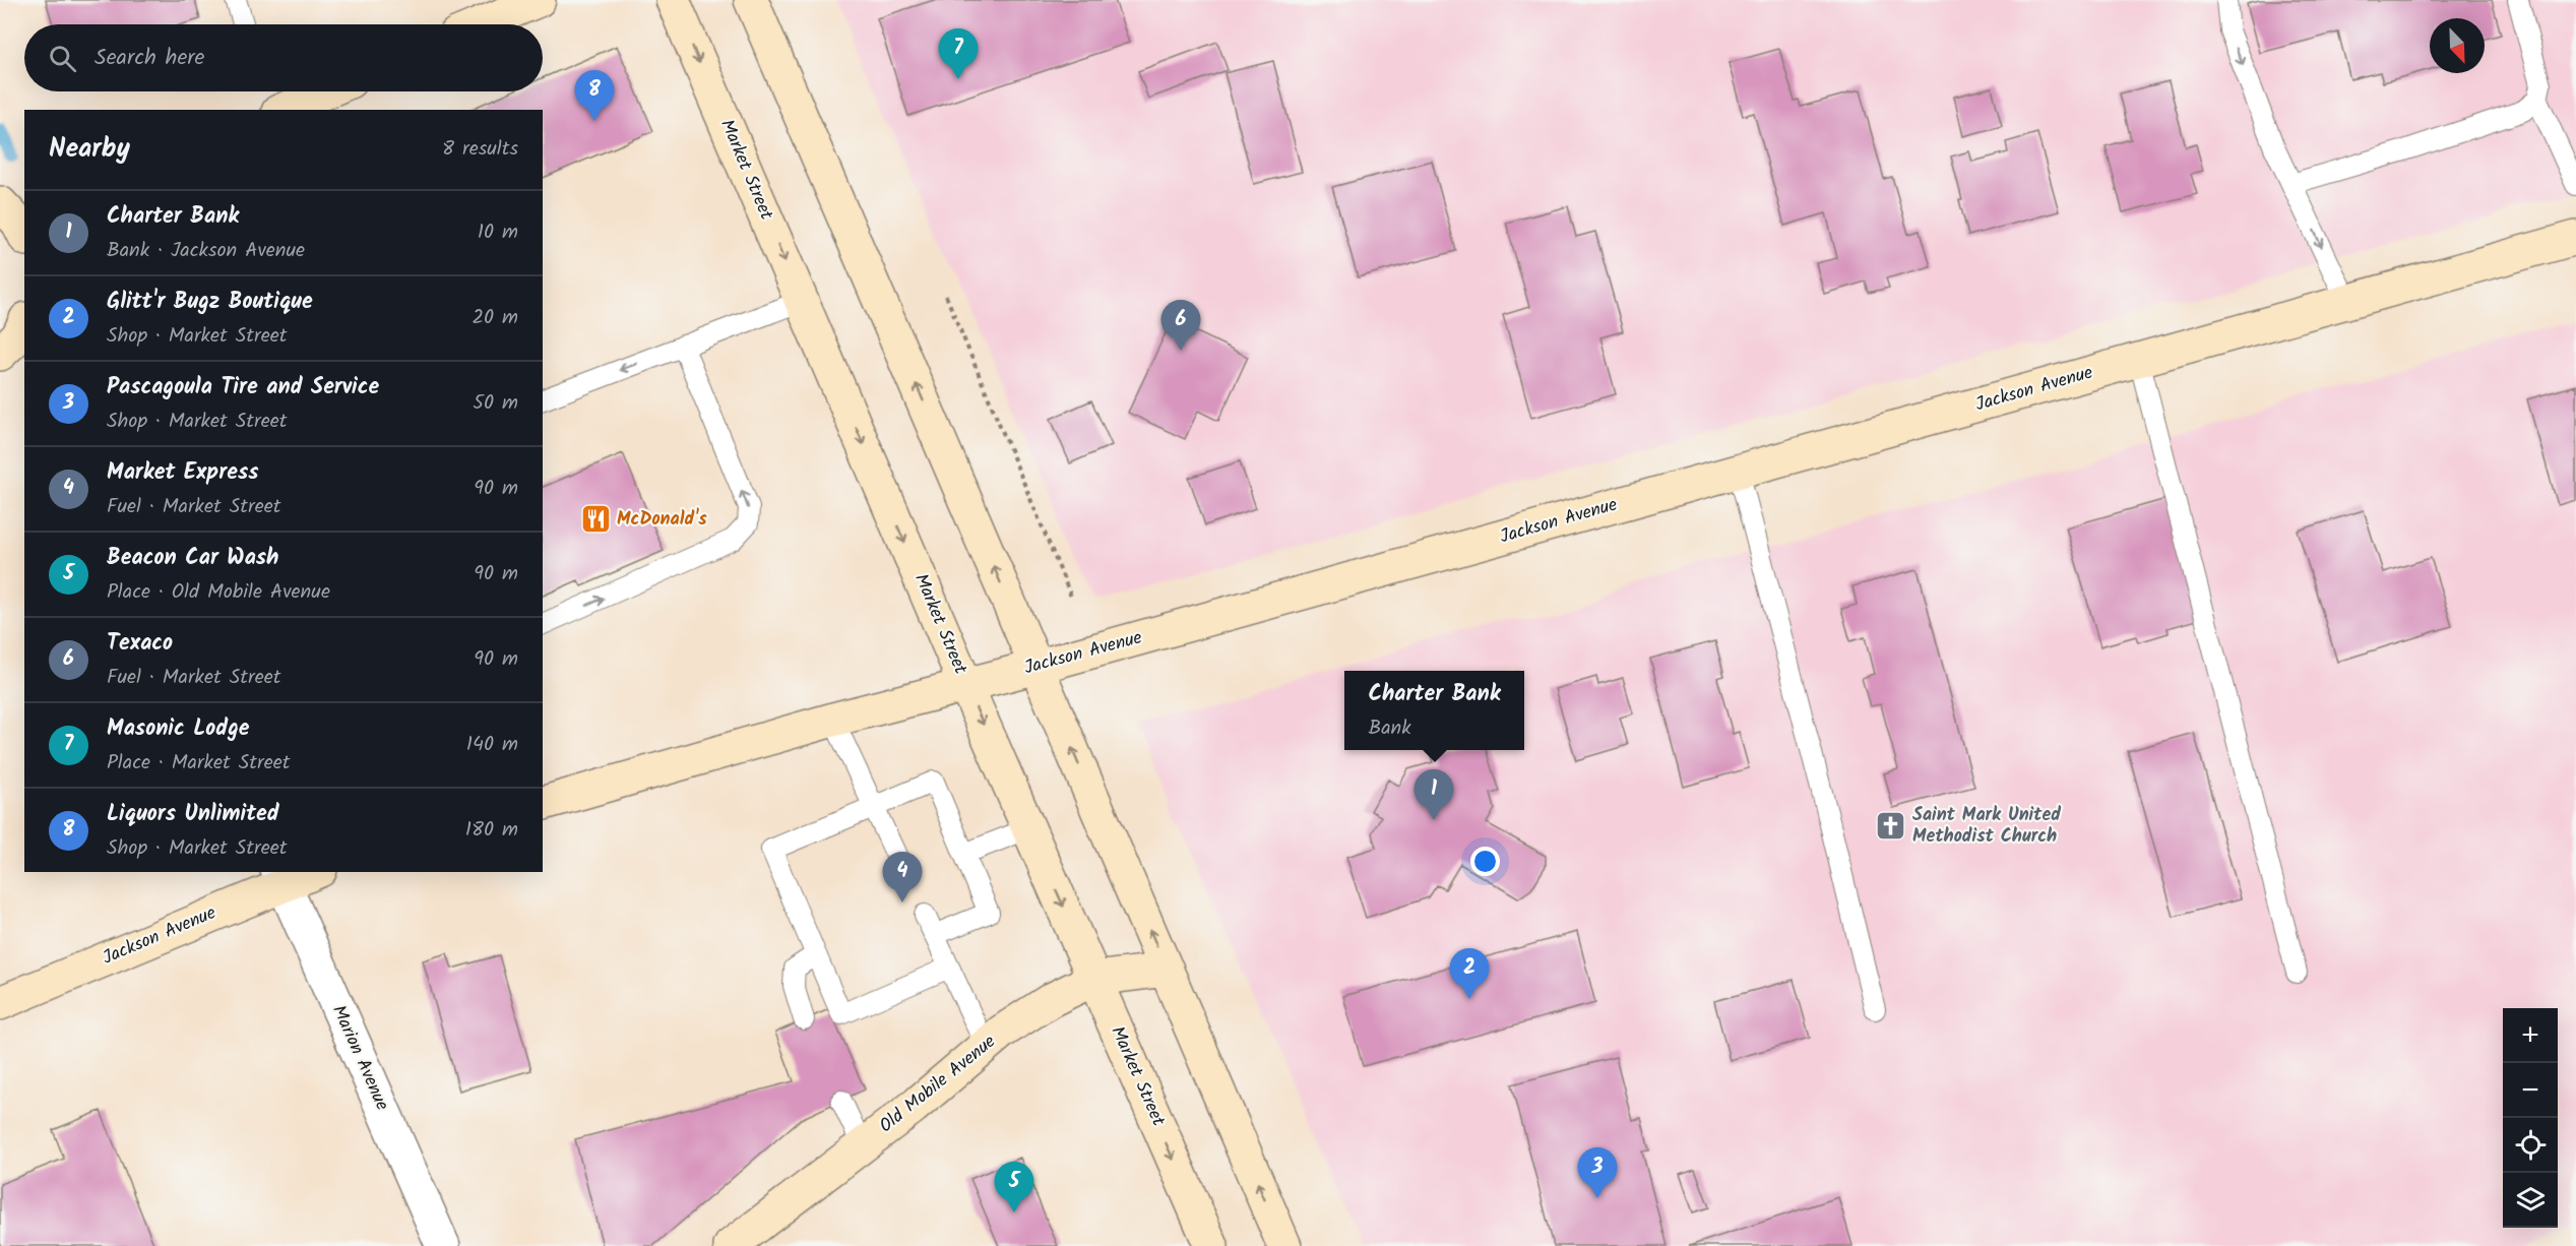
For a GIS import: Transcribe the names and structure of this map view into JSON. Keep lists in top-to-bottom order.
{
  "streets": {
    "main road": ["Market Street", "Jackson Avenue", "Old Mobile Avenue"],
    "street": ["Marion Avenue"]
  },
  "crossings": [
    ["Market Street", "Jackson Avenue"],
    ["Market Street", "Old Mobile Avenue"],
    ["Jackson Avenue", "Marion Avenue"]
  ],
  "places": {
    "restaurant": ["McDonald's"],
    "church": ["Saint Mark United Methodist Church"]
  },
  "north": "bottom right",
  "page": {
    "search": "Search here",
    "pins": [
      "7",
      "8",
      "6",
      "1",
      "4",
      "2",
      "3",
      "5"
    ],
    "heading": ["Nearby", "8 results"],
    "list": [
      {
        "mark": "1",
        "name": "Charter Bank",
        "note": "Bank · Jackson Avenue",
        "value": "10 m"
      },
      {
        "mark": "2",
        "name": "Glitt'r Bugz Boutique",
        "note": "Shop · Market Street",
        "value": "20 m"
      },
      {
        "mark": "3",
        "name": "Pascagoula Tire and Service",
        "note": "Shop · Market Street",
        "value": "50 m"
      },
      {
        "mark": "4",
        "name": "Market Express",
        "note": "Fuel · Market Street",
        "value": "90 m"
      },
      {
        "mark": "5",
        "name": "Beacon Car Wash",
        "note": "Place · Old Mobile Avenue",
        "value": "90 m"
      },
      {
        "mark": "6",
        "name": "Texaco",
        "note": "Fuel · Market Street",
        "value": "90 m"
      },
      {
        "mark": "7",
        "name": "Masonic Lodge",
        "note": "Place · Market Street",
        "value": "140 m"
      },
      {
        "mark": "8",
        "name": "Liquors Unlimited",
        "note": "Shop · Market Street",
        "value": "180 m"
      }
    ],
    "popup": ["Charter Bank", "Bank"],
    "map_buttons": ["+", "−"]
  }
}
